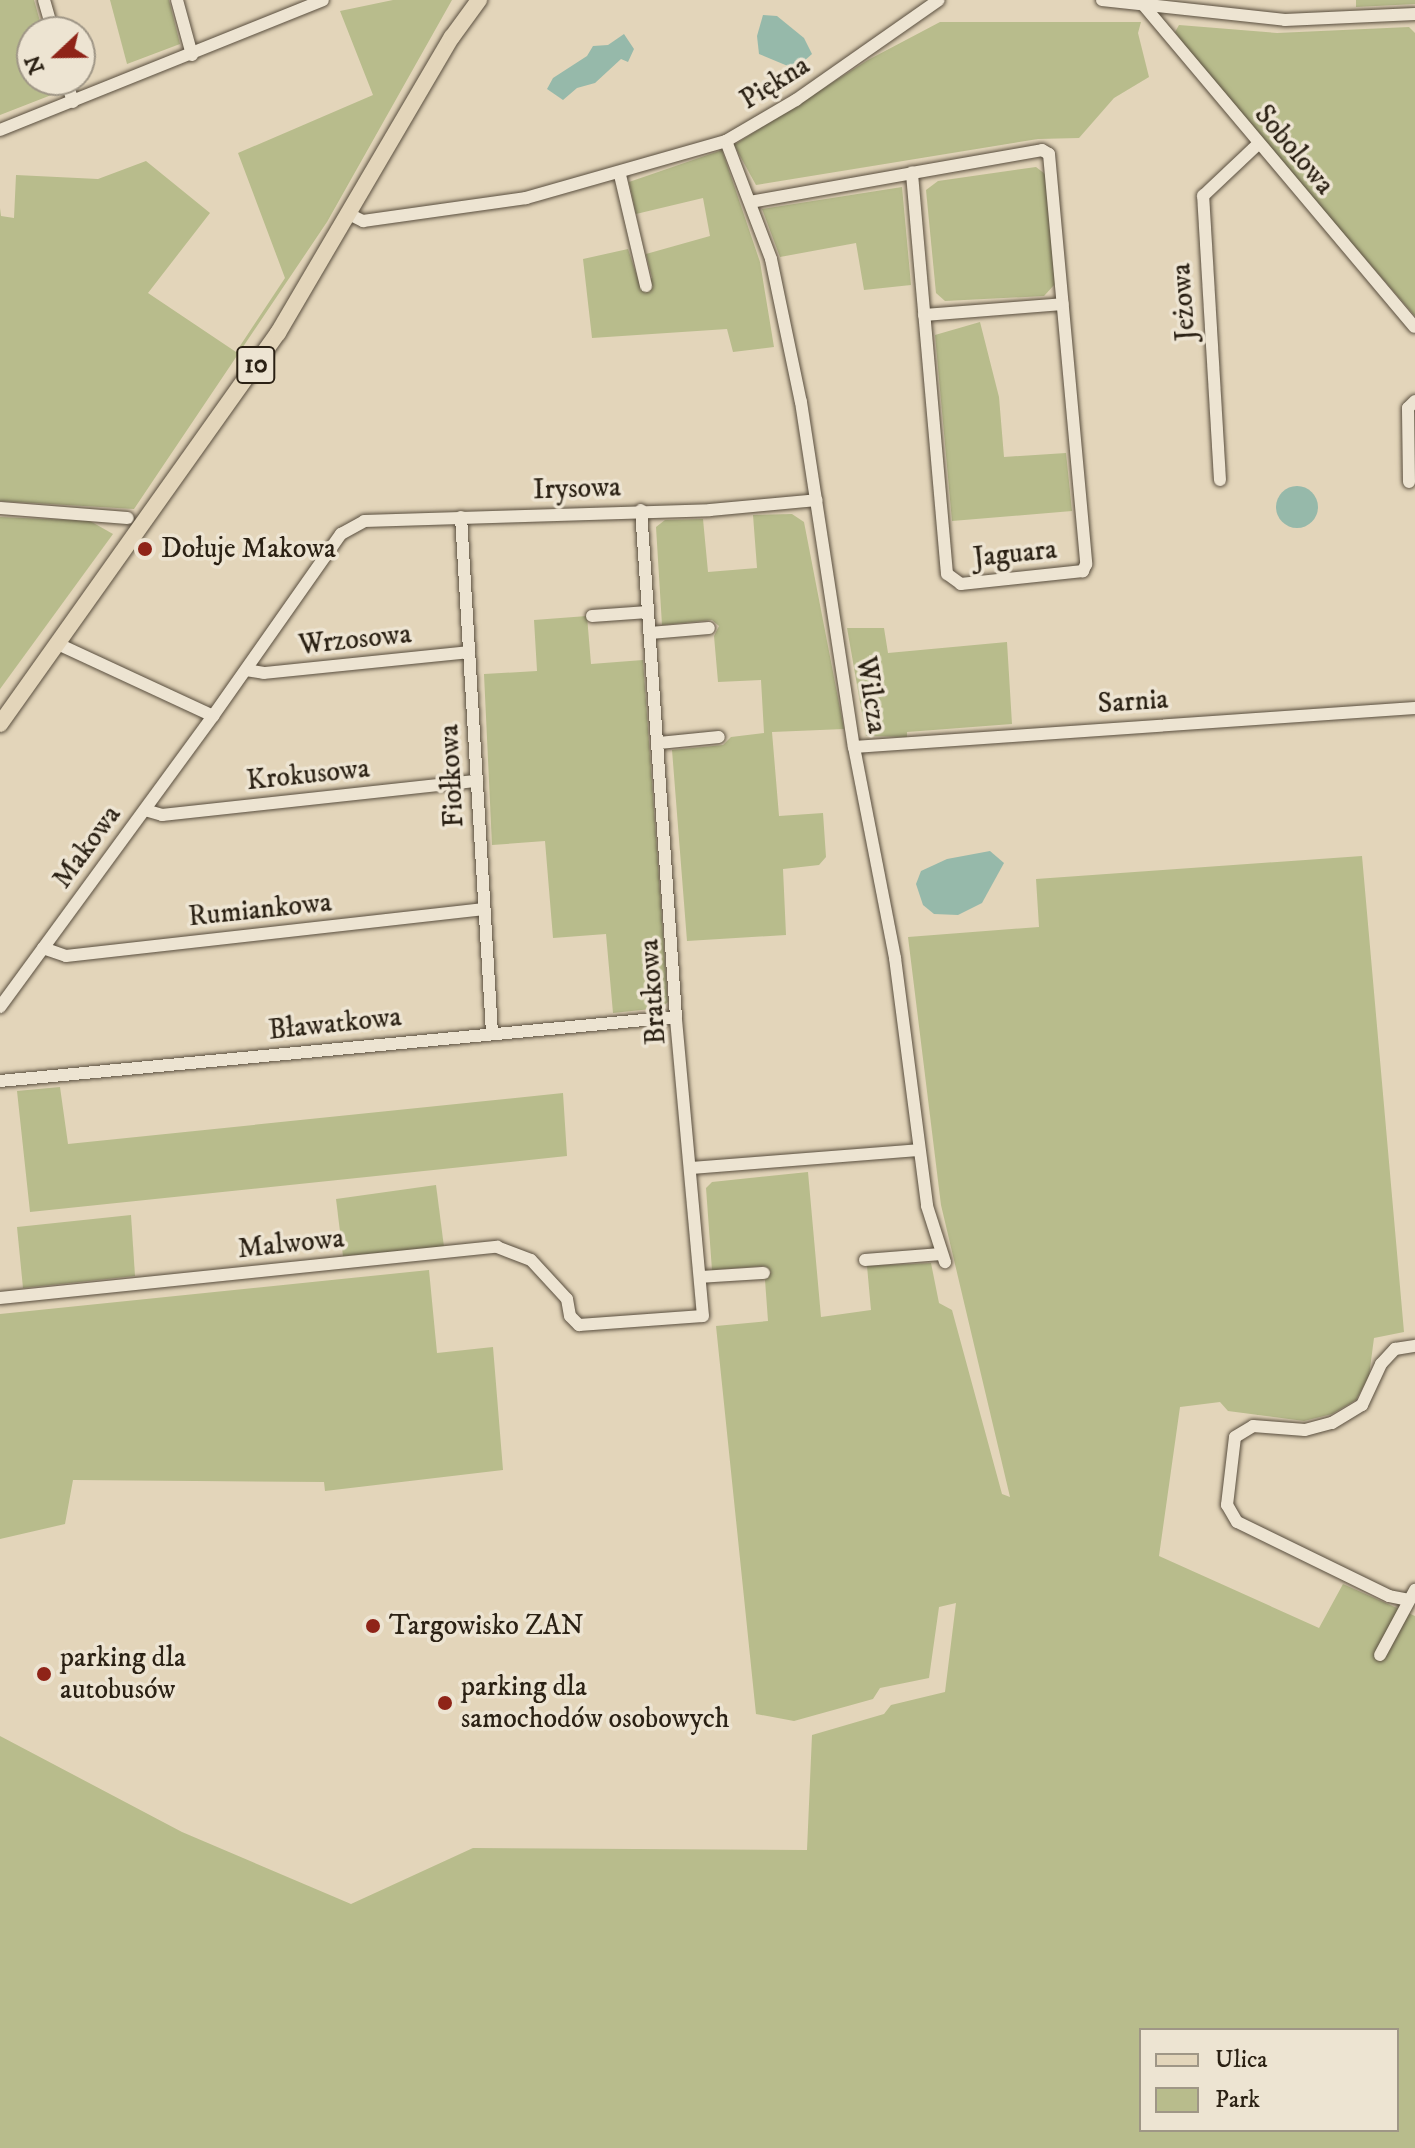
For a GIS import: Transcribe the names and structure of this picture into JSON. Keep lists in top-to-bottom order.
{
  "streets": {
    "main road": ["10"],
    "street": [
      "Piękna",
      "Sobolowa",
      "Jeżowa",
      "Irysowa",
      "Jaguara",
      "Wrzosowa",
      "Wilcza",
      "Sarnia",
      "Krokusowa",
      "Fiołkowa",
      "Makowa",
      "Rumiankowa",
      "Bratkowa",
      "Bławatkowa",
      "Malwowa"
    ]
  },
  "crossings": [
    ["Piękna", "10"],
    ["Piękna", "Wilcza"],
    ["Sobolowa", "Jeżowa"],
    ["Irysowa", "Wilcza"],
    ["Irysowa", "Fiołkowa"],
    ["Irysowa", "Makowa"],
    ["Irysowa", "Bratkowa"],
    ["Jaguara", "Wilcza"],
    ["Wrzosowa", "Fiołkowa"],
    ["Wrzosowa", "Makowa"],
    ["Wilcza", "Sarnia"],
    ["Krokusowa", "Fiołkowa"],
    ["Krokusowa", "Makowa"],
    ["Fiołkowa", "Rumiankowa"],
    ["Fiołkowa", "Bławatkowa"],
    ["Makowa", "Rumiankowa"],
    ["Bratkowa", "Bławatkowa"],
    ["Bratkowa", "Malwowa"]
  ],
  "places": [
    "Dołuje Makowa",
    "Targowisko ZAN",
    "parking dla autobusów",
    "parking dla samochodów osobowych"
  ],
  "legend": ["Ulica", "Park"],
  "north": "left"
}
